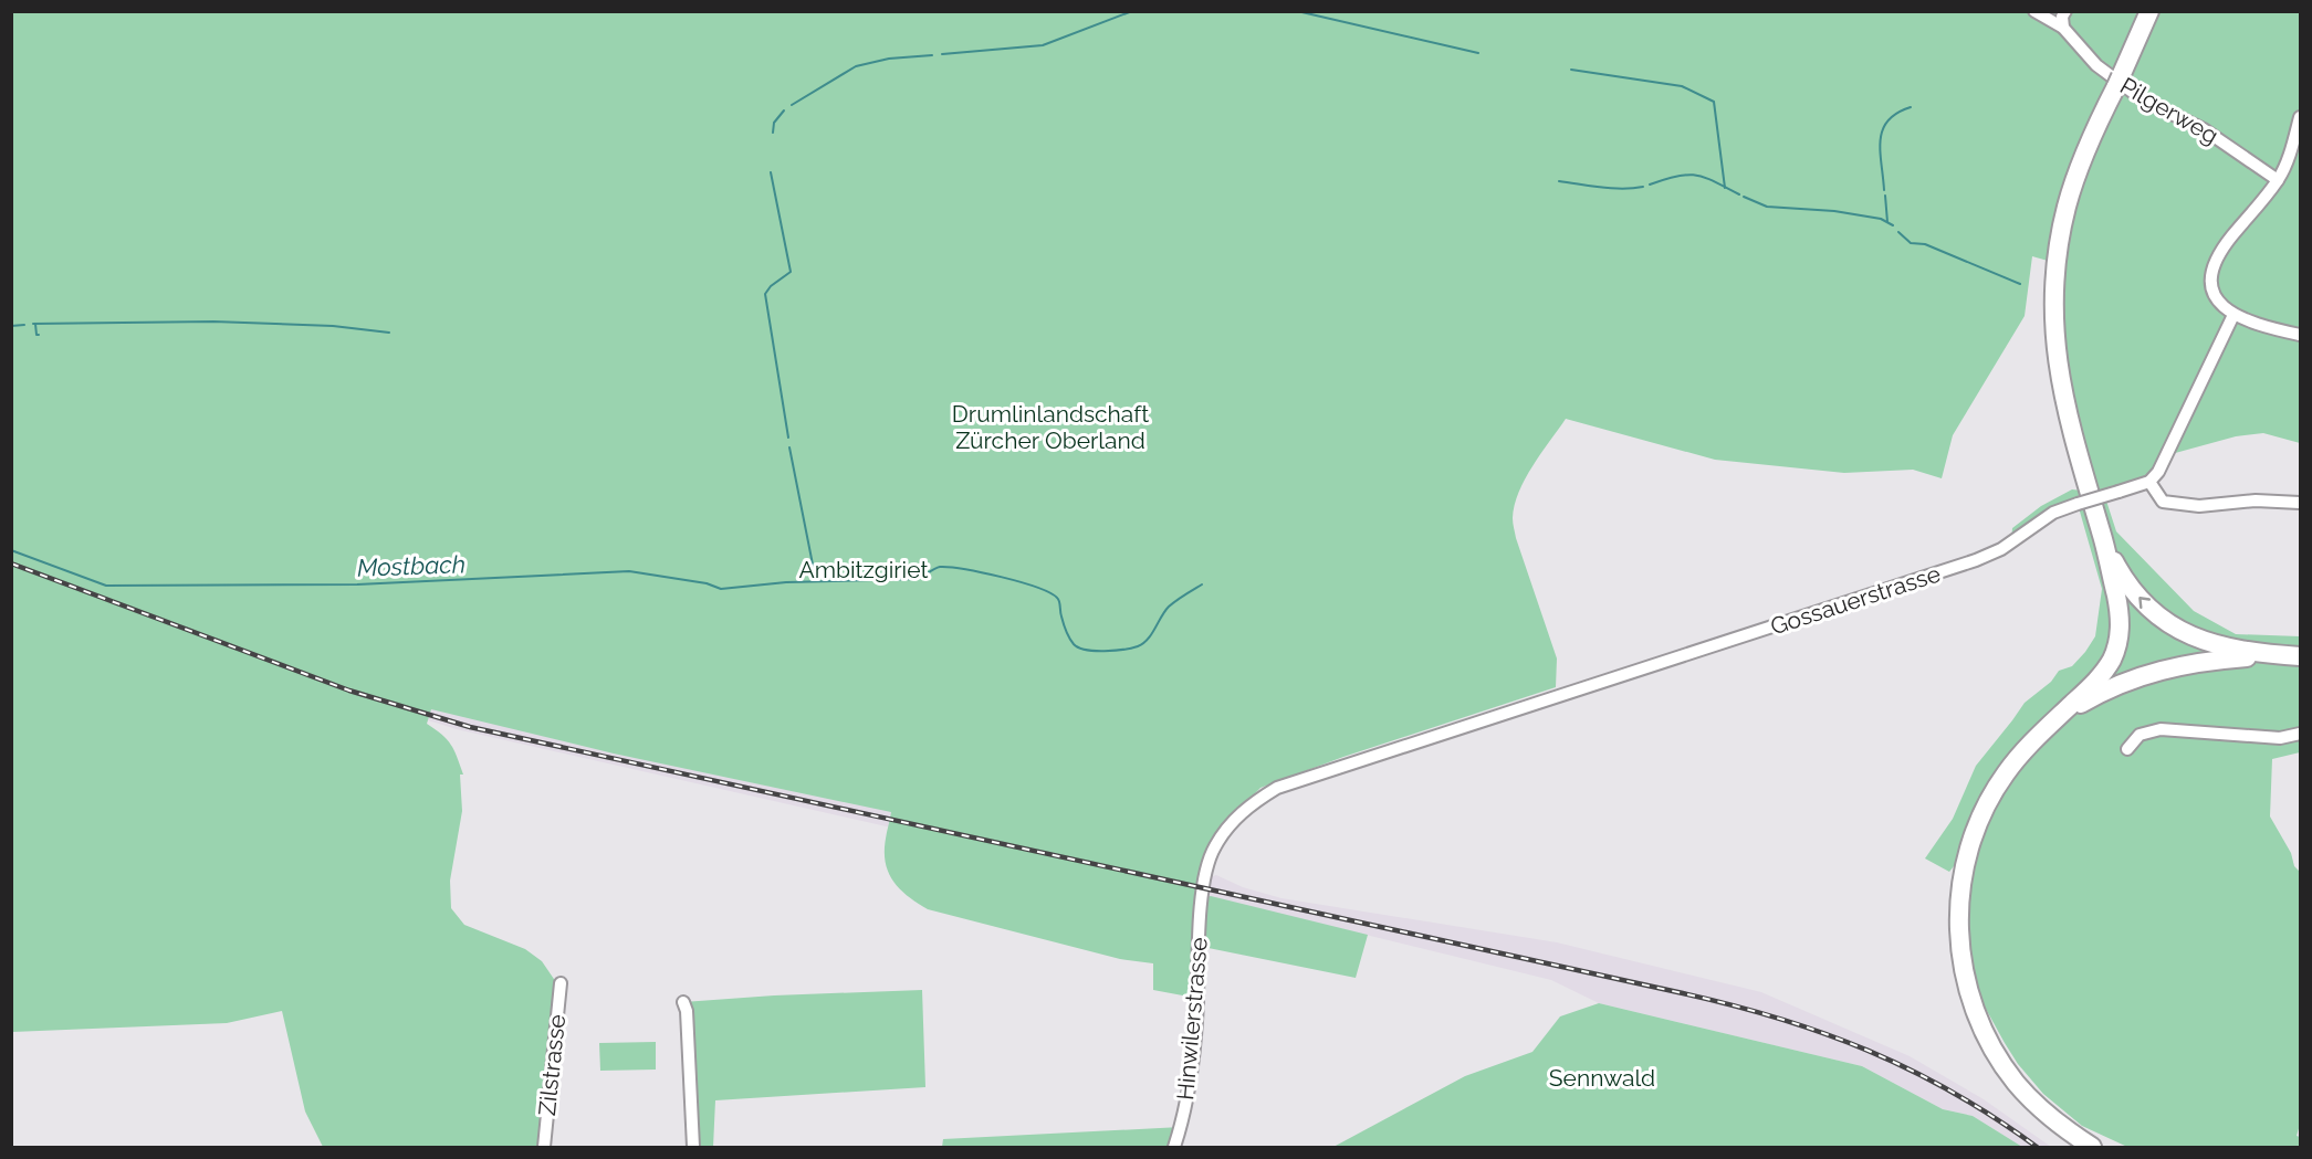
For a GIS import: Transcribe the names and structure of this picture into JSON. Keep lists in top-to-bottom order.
{
  "streets": {
    "street": [
      "Pilgerweg",
      "Gossauerstrasse",
      "Hinwilerstrasse",
      "Zilstrasse"
    ]
  },
  "crossings": [
    ["Gossauerstrasse", "Hinwilerstrasse"]
  ],
  "water": ["Mostbach"],
  "parks": ["Drumlinlandschaft Zürcher Oberland", "Ambitzgiriet", "Sennwald"]
}
